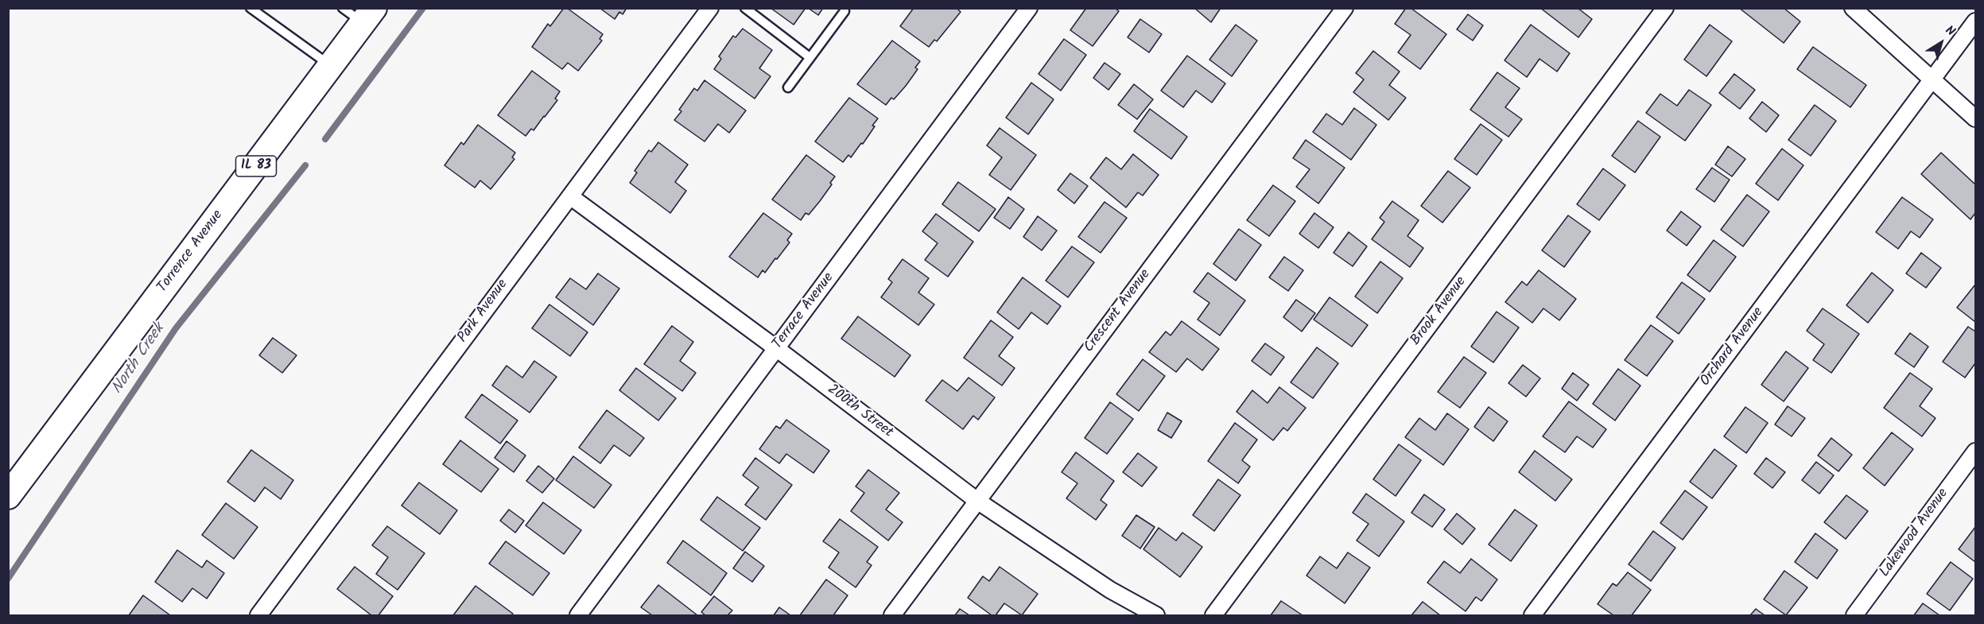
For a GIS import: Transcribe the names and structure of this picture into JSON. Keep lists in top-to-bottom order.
{
  "streets": {
    "main road": ["IL 83", "Torrence Avenue"],
    "street": [
      "Park Avenue",
      "Terrace Avenue",
      "Crescent Avenue",
      "Brook Avenue",
      "Orchard Avenue",
      "200th Street",
      "Lakewood Avenue"
    ]
  },
  "crossings": [
    ["Park Avenue", "200th Street"],
    ["Terrace Avenue", "200th Street"],
    ["Crescent Avenue", "200th Street"]
  ],
  "water": ["North Creek"],
  "north": "top right"
}
